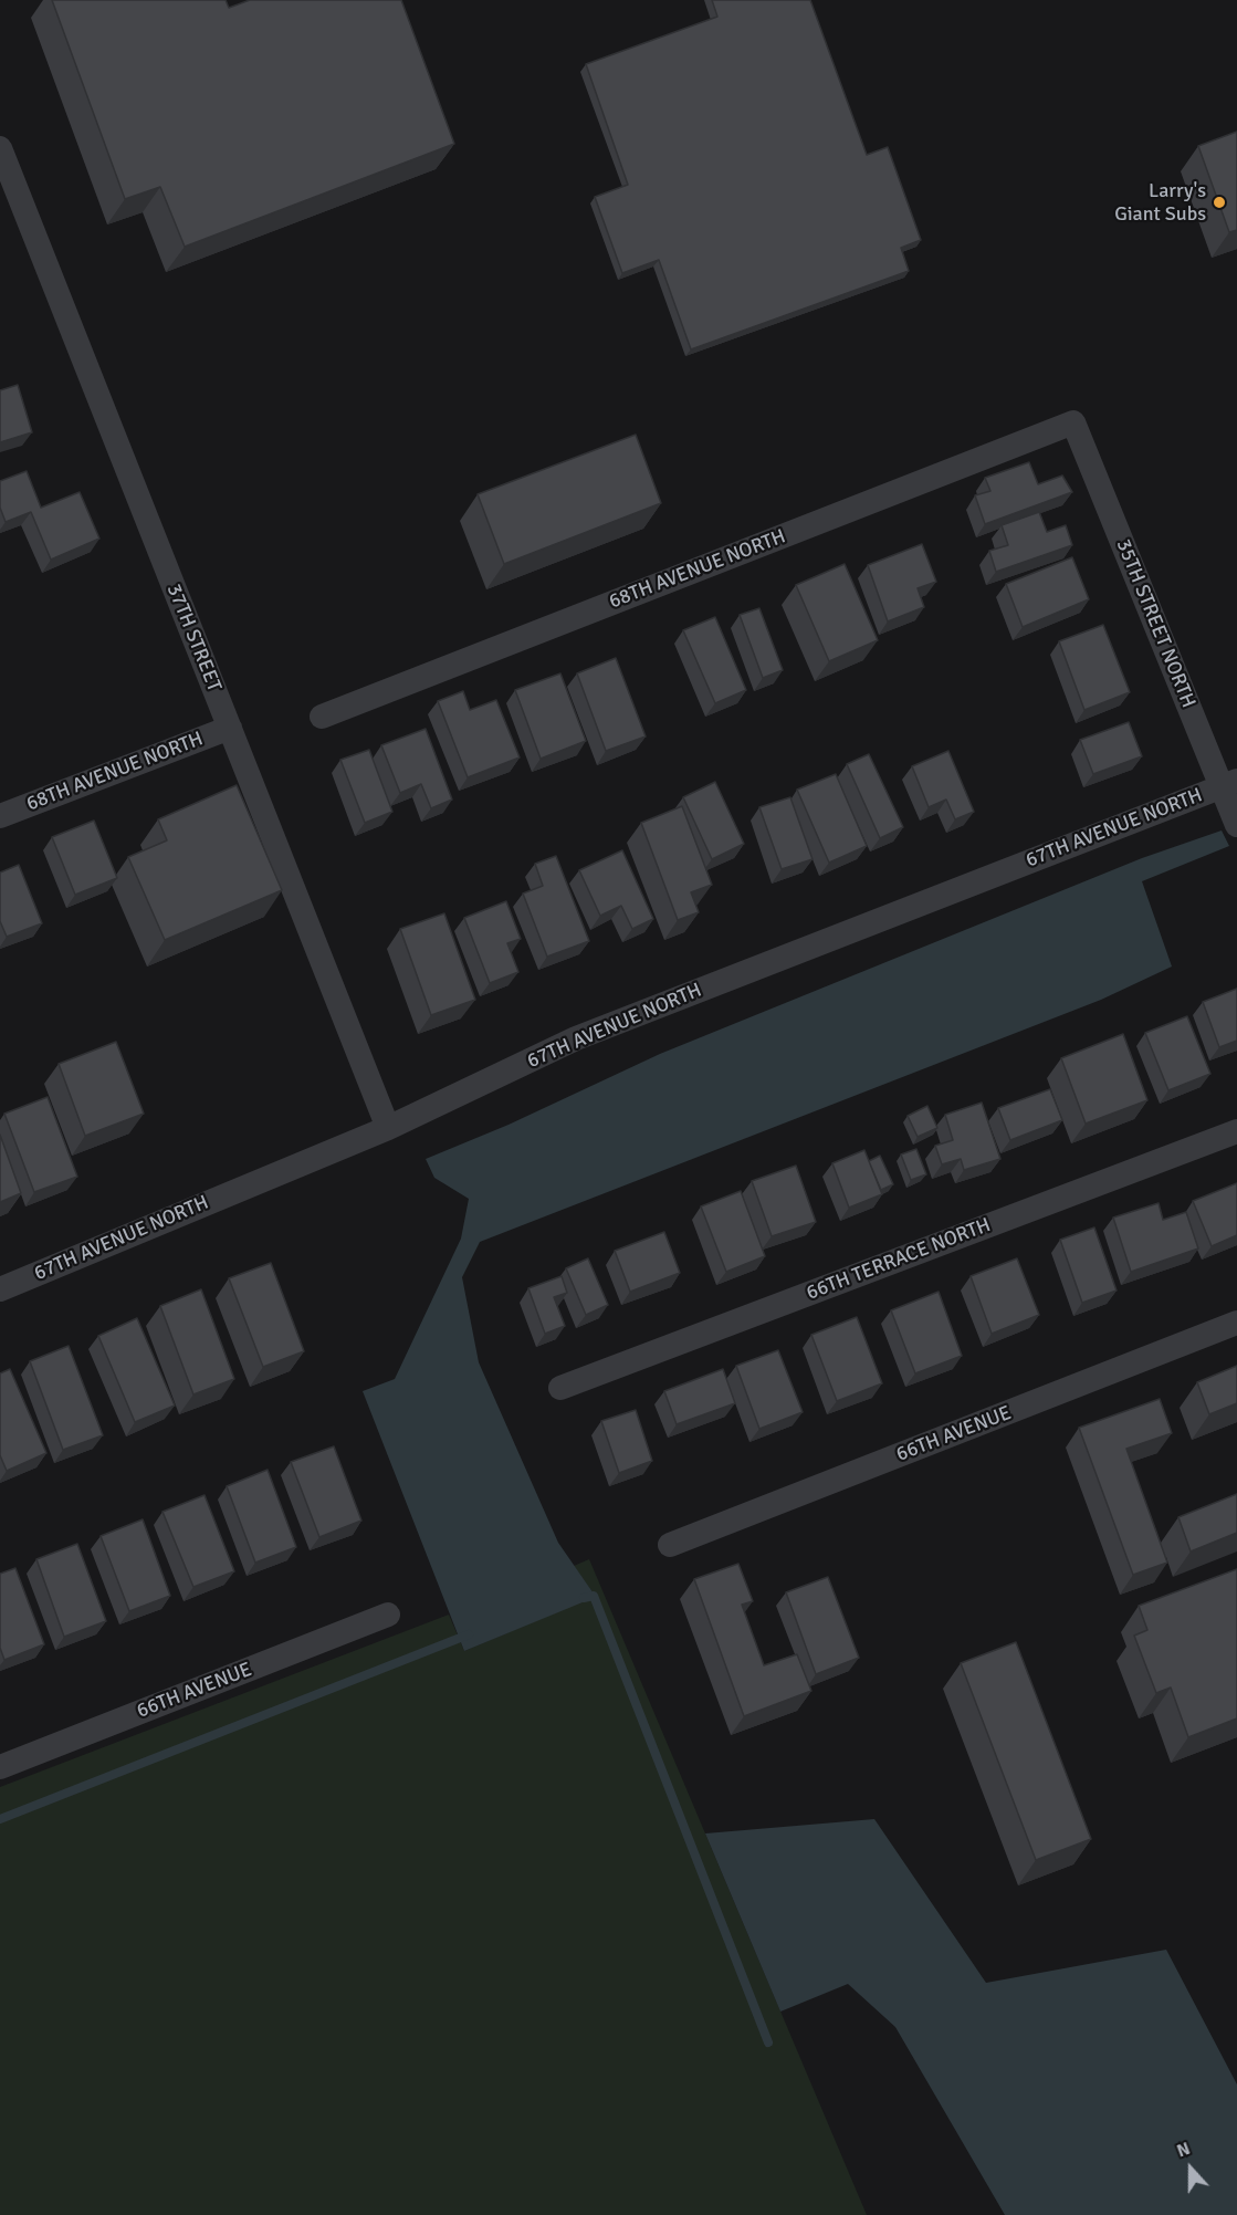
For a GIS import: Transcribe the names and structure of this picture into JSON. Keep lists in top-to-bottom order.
{
  "streets": {
    "street": [
      "68TH AVENUE NORTH",
      "35TH STREET NORTH",
      "37TH STREET",
      "67TH AVENUE NORTH",
      "66TH TERRACE NORTH",
      "66TH AVENUE"
    ]
  },
  "crossings": [
    ["68TH AVENUE NORTH", "35TH STREET NORTH"],
    ["68TH AVENUE NORTH", "37TH STREET"],
    ["35TH STREET NORTH", "67TH AVENUE NORTH"],
    ["37TH STREET", "67TH AVENUE NORTH"]
  ],
  "places": ["Larry's Giant Subs"],
  "north": "top"
}
